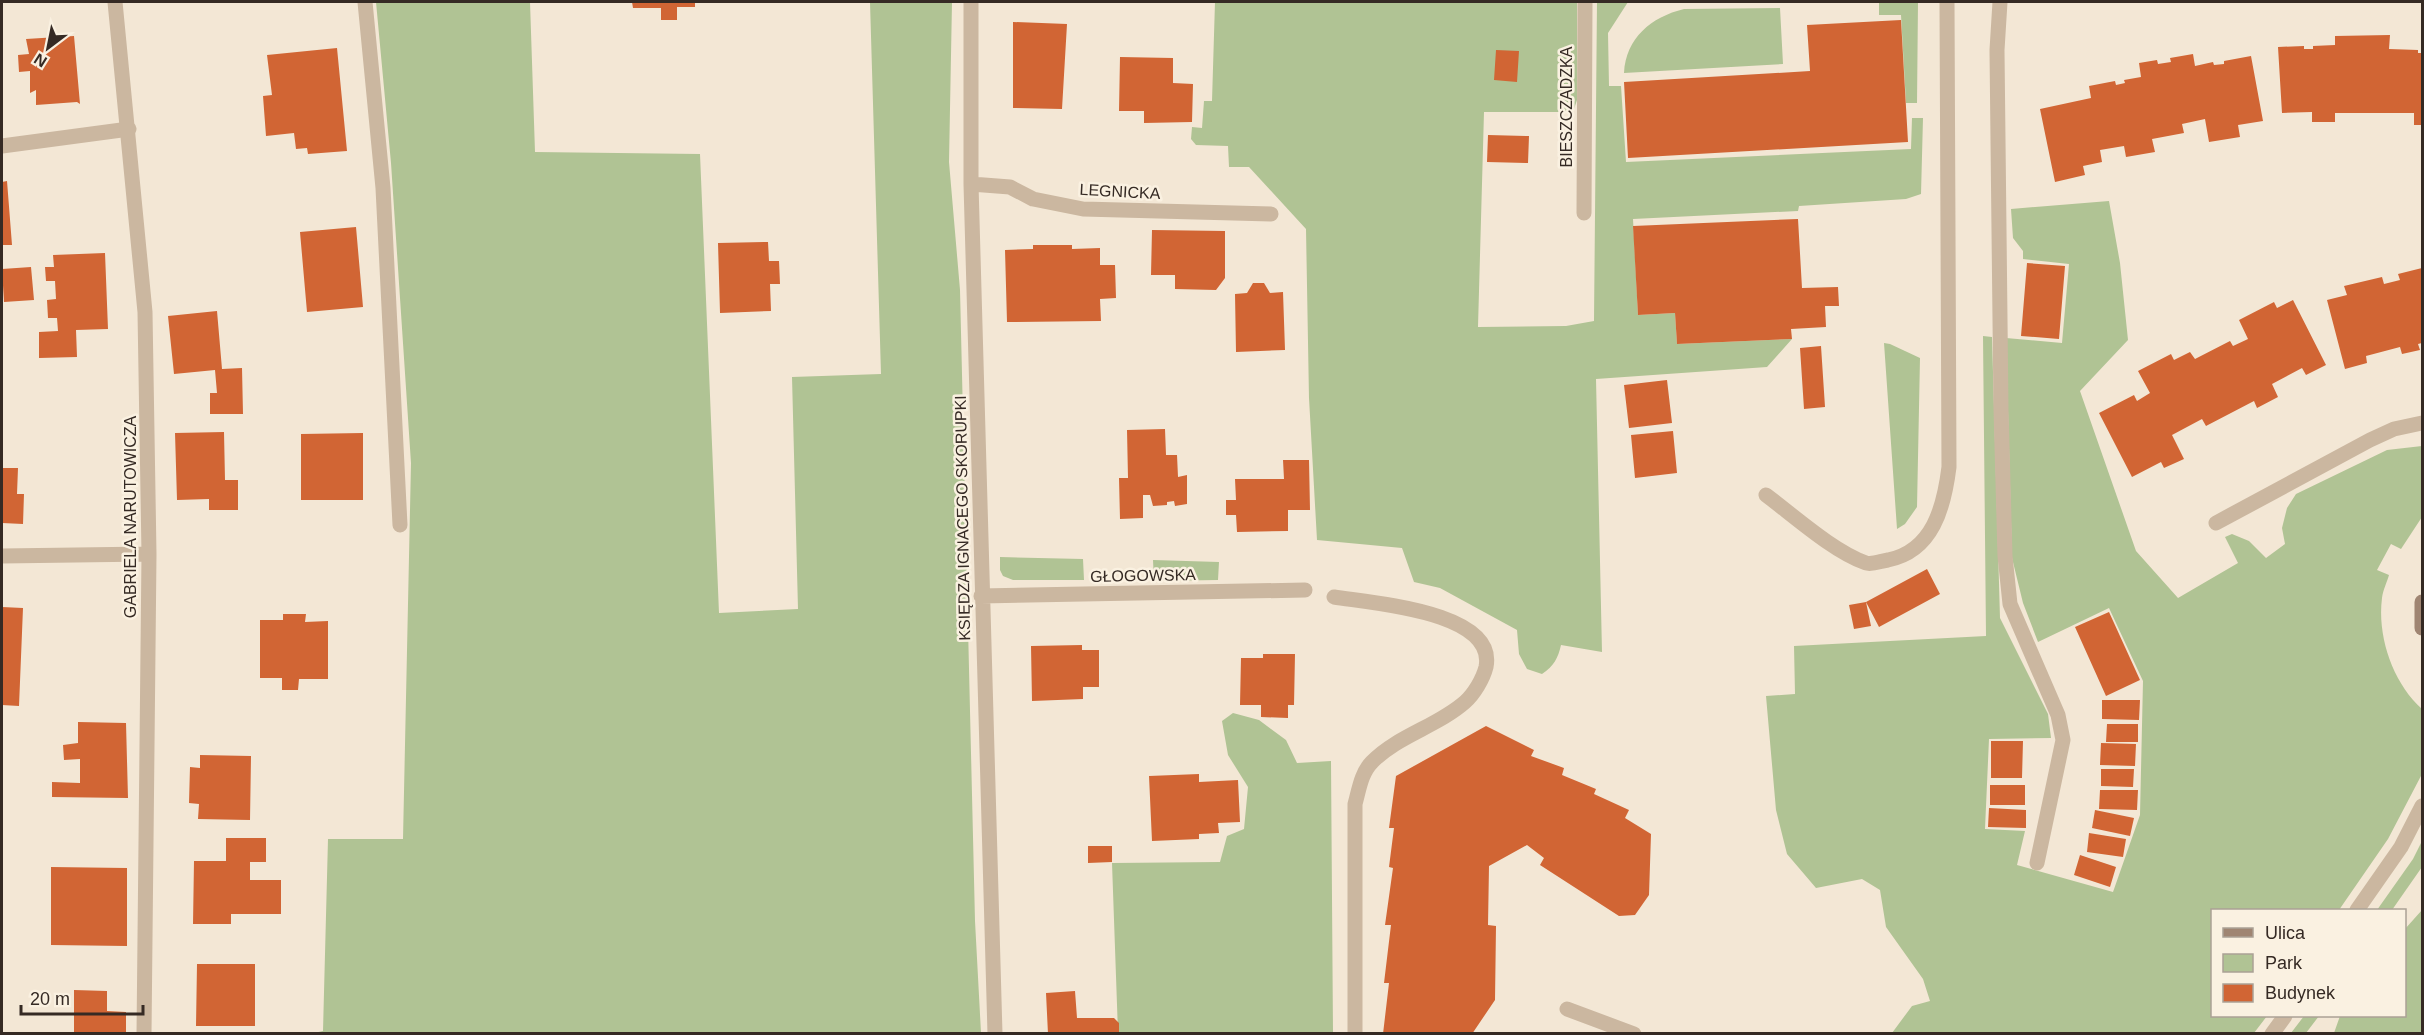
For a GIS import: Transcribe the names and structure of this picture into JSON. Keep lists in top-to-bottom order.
{
  "streets": {
    "street": [
      "BIESZCZADZKA",
      "LEGNICKA",
      "GABRIELA NARUTOWICZA",
      "KSIĘDZA IGNACEGO SKORUPKI",
      "GŁOGOWSKA"
    ]
  },
  "crossings": [
    ["LEGNICKA", "KSIĘDZA IGNACEGO SKORUPKI"],
    ["KSIĘDZA IGNACEGO SKORUPKI", "GŁOGOWSKA"]
  ],
  "legend": ["Ulica", "Park", "Budynek"],
  "scale_bar": "20 m",
  "north": "bottom left"
}
